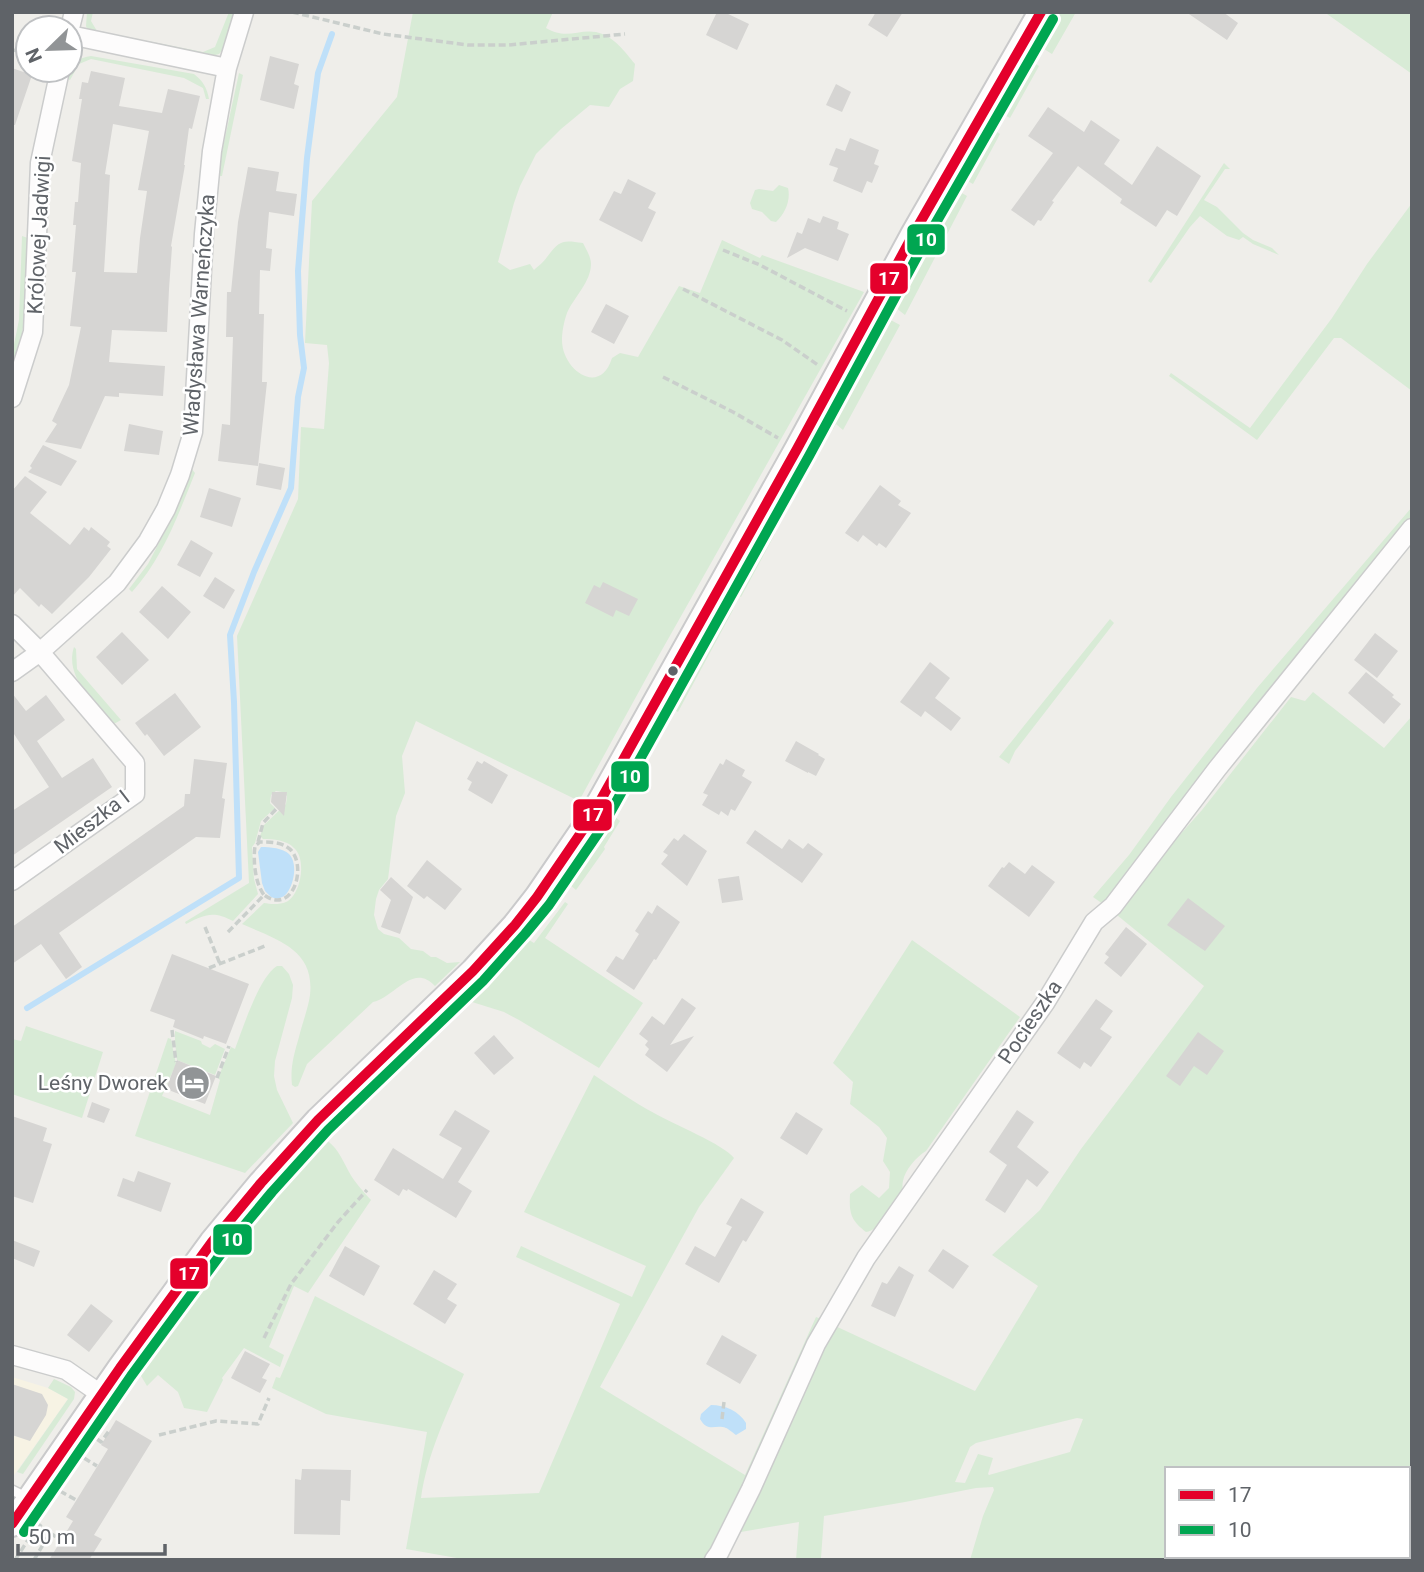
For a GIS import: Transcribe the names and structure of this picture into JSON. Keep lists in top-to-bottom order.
{
  "streets": {
    "street": [
      "Królowej Jadwigi",
      "Władysława Warneńczyka",
      "Mieszka I",
      "Pocieszka"
    ]
  },
  "crossings": [
    ["Władysława Warneńczyka", "Mieszka I"]
  ],
  "places": {
    "hotel": ["Leśny Dworek"]
  },
  "lines": ["transit line 17", "transit line 10"],
  "legend": ["17", "10"],
  "scale_bar": "50 m",
  "north": "bottom left"
}
